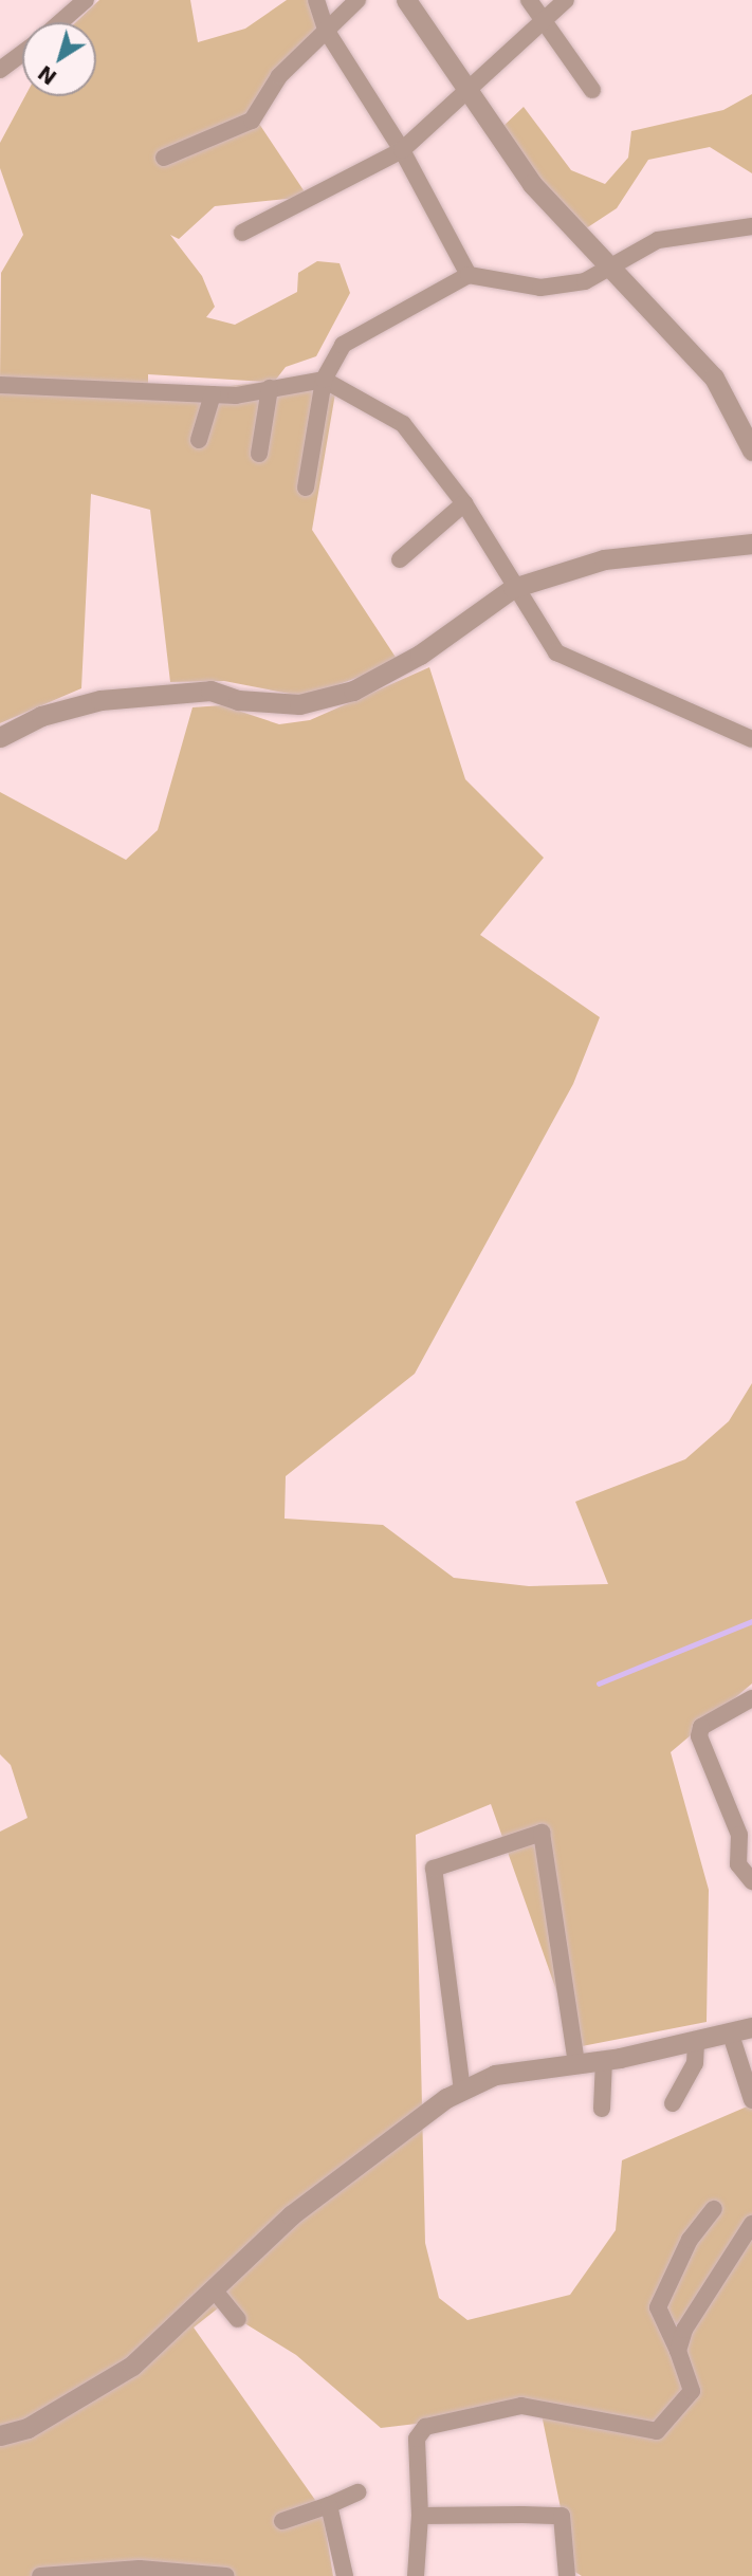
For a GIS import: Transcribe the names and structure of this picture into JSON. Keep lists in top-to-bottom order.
{
  "north": "bottom left"
}
